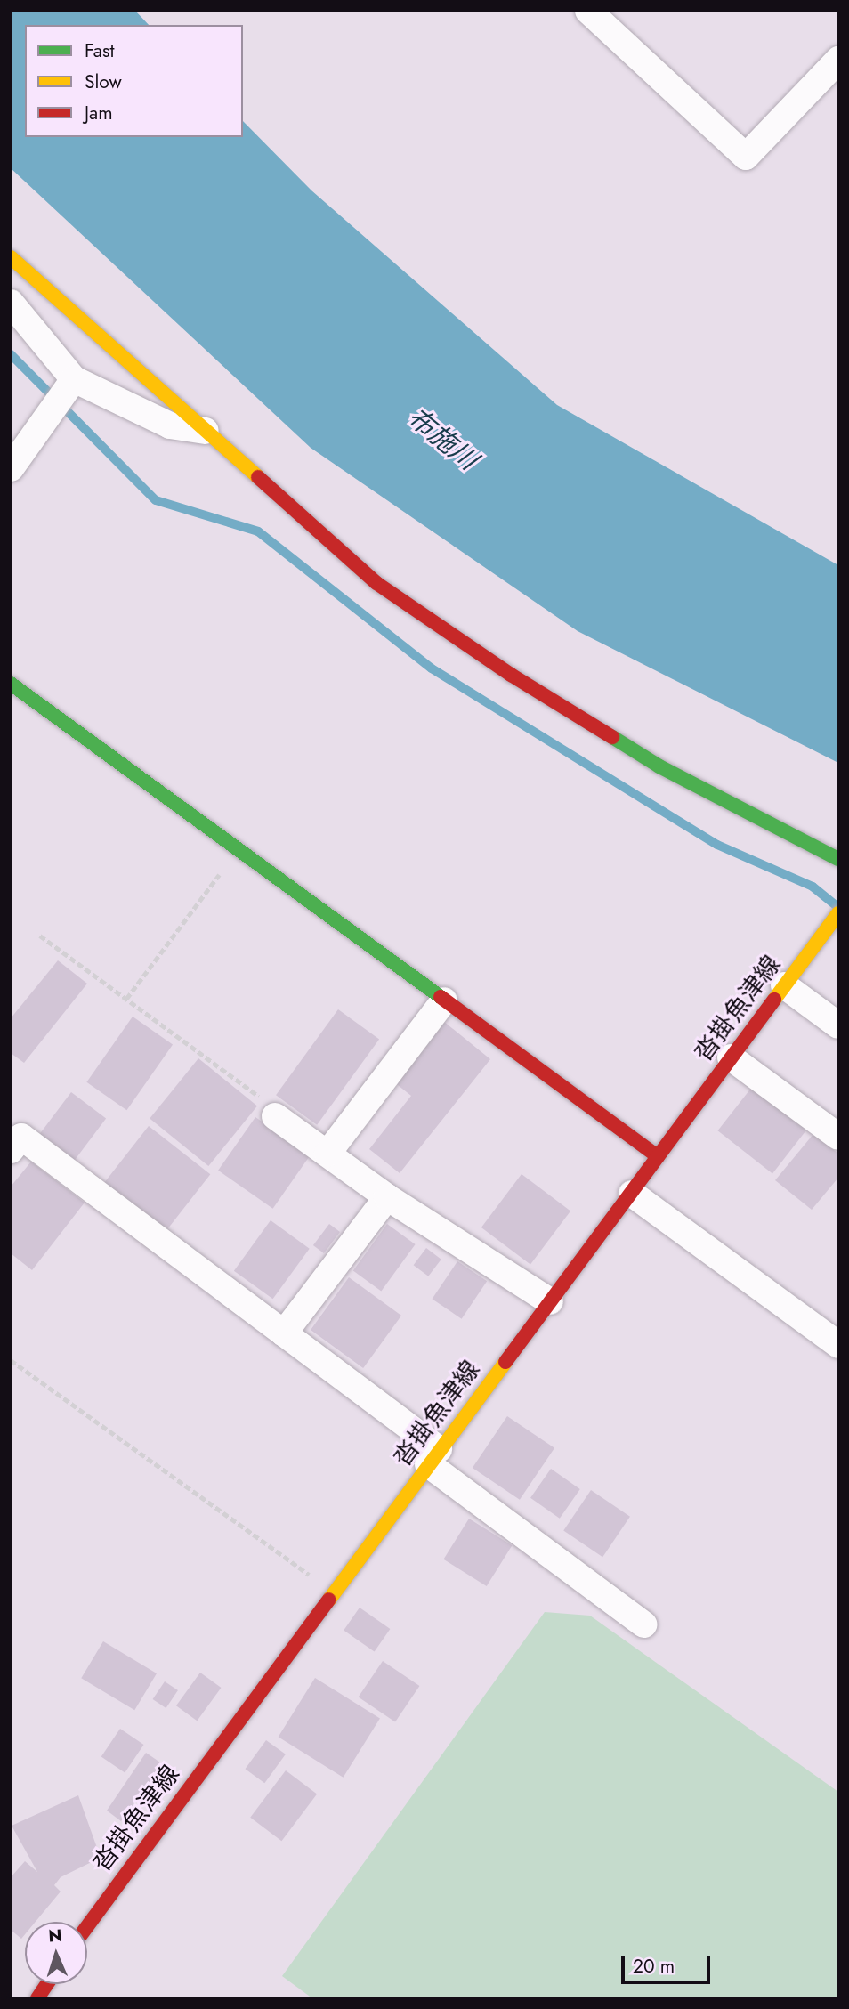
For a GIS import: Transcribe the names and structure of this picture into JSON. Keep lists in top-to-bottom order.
{
  "streets": {
    "street": ["沓掛魚津線"]
  },
  "water": ["布施川"],
  "legend": ["Fast", "Slow", "Jam"],
  "scale_bar": "20 m",
  "north": "top"
}
